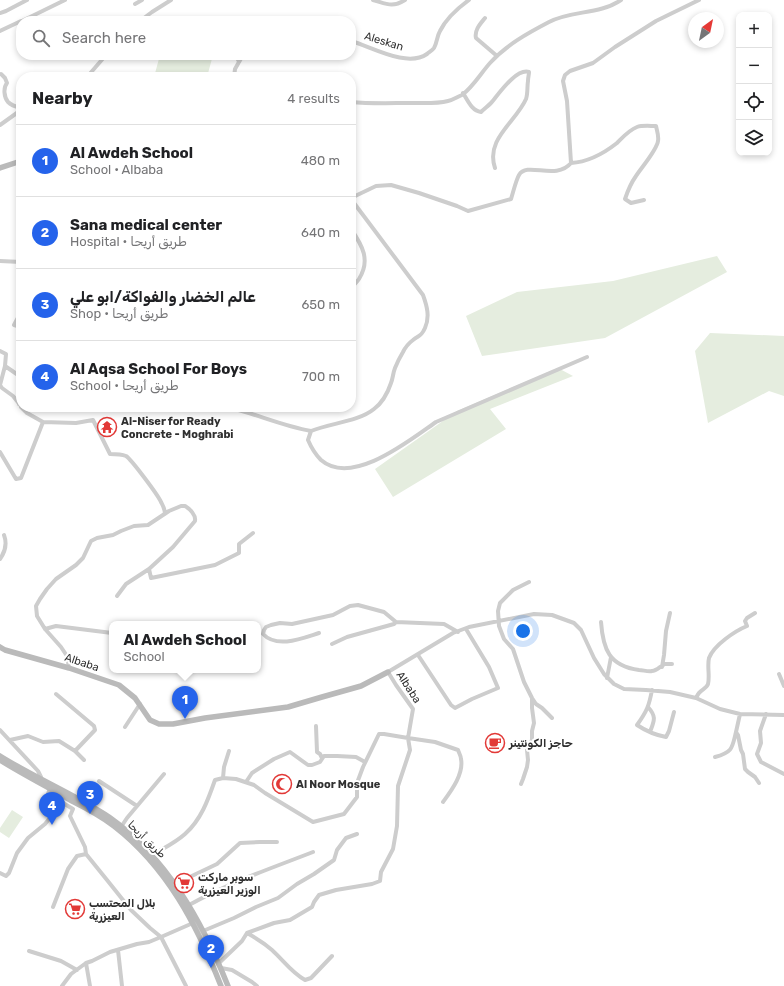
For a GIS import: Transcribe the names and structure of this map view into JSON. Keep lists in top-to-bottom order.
{
  "streets": {
    "main road": ["Albaba", "طريق أريحا"],
    "street": ["Aleskan"]
  },
  "places": {
    "temple": ["Al-Niser for Ready Concrete - Moghrabi"],
    "cafe": ["حاجز الكونتينر"],
    "mosque": ["Al Noor Mosque"],
    "supermarket": ["سوبر ماركت الوزير العيزرية", "بلال المحتسب العيزرية"]
  },
  "north": "top right",
  "page": {
    "map_buttons": ["+", "−"],
    "search": "Search here",
    "heading": ["Nearby", "4 results"],
    "list": [
      {
        "mark": "1",
        "name": "Al Awdeh School",
        "note": "School · Albaba",
        "value": "480 m"
      },
      {
        "mark": "2",
        "name": "Sana medical center",
        "note": "Hospital · طريق أريحا",
        "value": "640 m"
      },
      {
        "mark": "3",
        "name": "عالم الخضار والفواكة/ابو علي",
        "note": "Shop · طريق أريحا",
        "value": "650 m"
      },
      {
        "mark": "4",
        "name": "Al Aqsa School For Boys",
        "note": "School · طريق أريحا",
        "value": "700 m"
      }
    ],
    "popup": ["Al Awdeh School", "School"],
    "pins": [
      "1",
      "3",
      "4",
      "2"
    ]
  }
}
